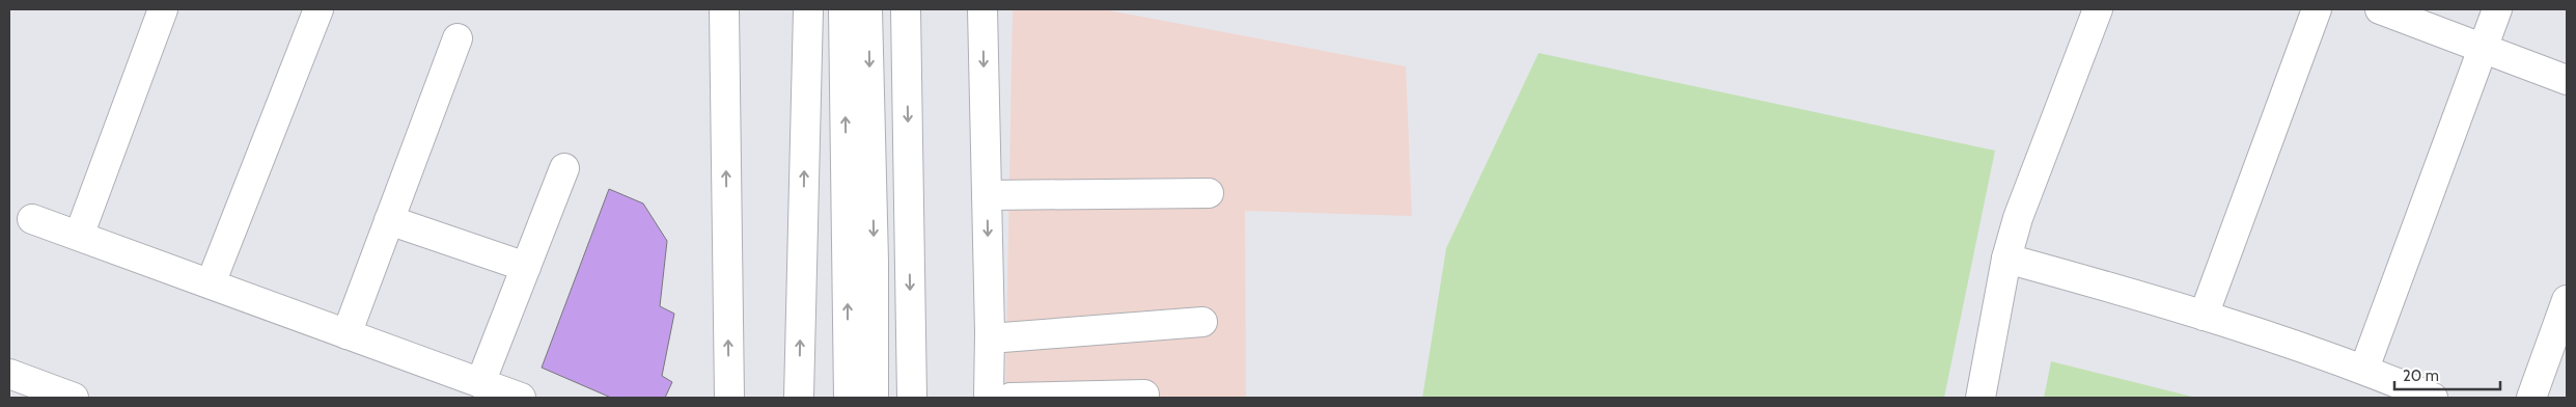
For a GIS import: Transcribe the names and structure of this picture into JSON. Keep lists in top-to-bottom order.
{
  "scale_bar": "20 m"
}
